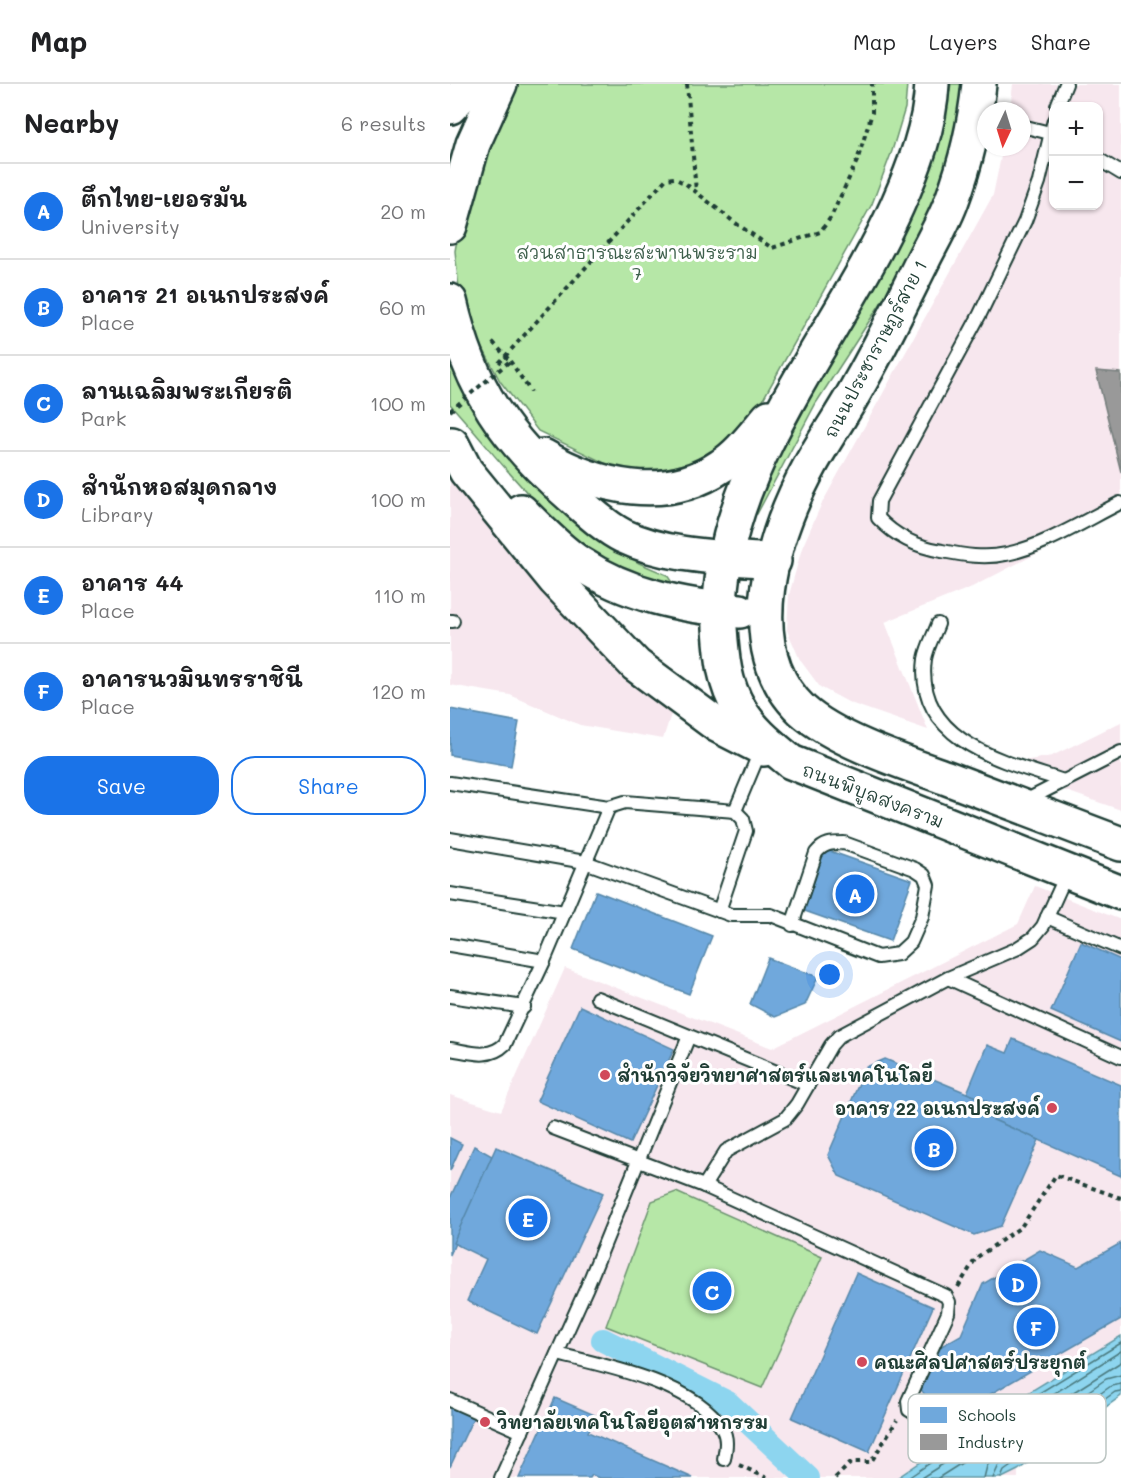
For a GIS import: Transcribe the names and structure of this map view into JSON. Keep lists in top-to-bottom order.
{
  "streets": {
    "main road": ["ถนนประชาราษฎร์สาย 1", "ถนนพิบูลสงคราม"]
  },
  "parks": ["สวนสาธารณะสะพานพระราม 7"],
  "places": [
    "สำนักวิจัยวิทยาศาสตร์และเทคโนโลยี",
    "อาคาร 22 อเนกประสงค์",
    "คณะศิลปศาสตร์ประยุกต์",
    "วิทยาลัยเทคโนโลยีอุตสาหกรรม"
  ],
  "legend": ["Schools", "Industry"],
  "north": "bottom",
  "page": {
    "header": "Map",
    "nav": ["Map", "Layers", "Share"],
    "heading": ["Nearby", "6 results"],
    "map_buttons": ["+", "−"],
    "list": [
      {
        "mark": "A",
        "name": "ตึกไทย-เยอรมัน",
        "note": "University",
        "value": "20 m"
      },
      {
        "mark": "B",
        "name": "อาคาร 21 อเนกประสงค์",
        "note": "Place",
        "value": "60 m"
      },
      {
        "mark": "C",
        "name": "ลานเฉลิมพระเกียรติ",
        "note": "Park",
        "value": "100 m"
      },
      {
        "mark": "D",
        "name": "สำนักหอสมุดกลาง",
        "note": "Library",
        "value": "100 m"
      },
      {
        "mark": "E",
        "name": "อาคาร 44",
        "note": "Place",
        "value": "110 m"
      },
      {
        "mark": "F",
        "name": "อาคารนวมินทรราชินี",
        "note": "Place",
        "value": "120 m"
      }
    ],
    "buttons": ["Save", "Share"],
    "pins": [
      "A",
      "B",
      "E",
      "D",
      "C",
      "F"
    ]
  }
}
